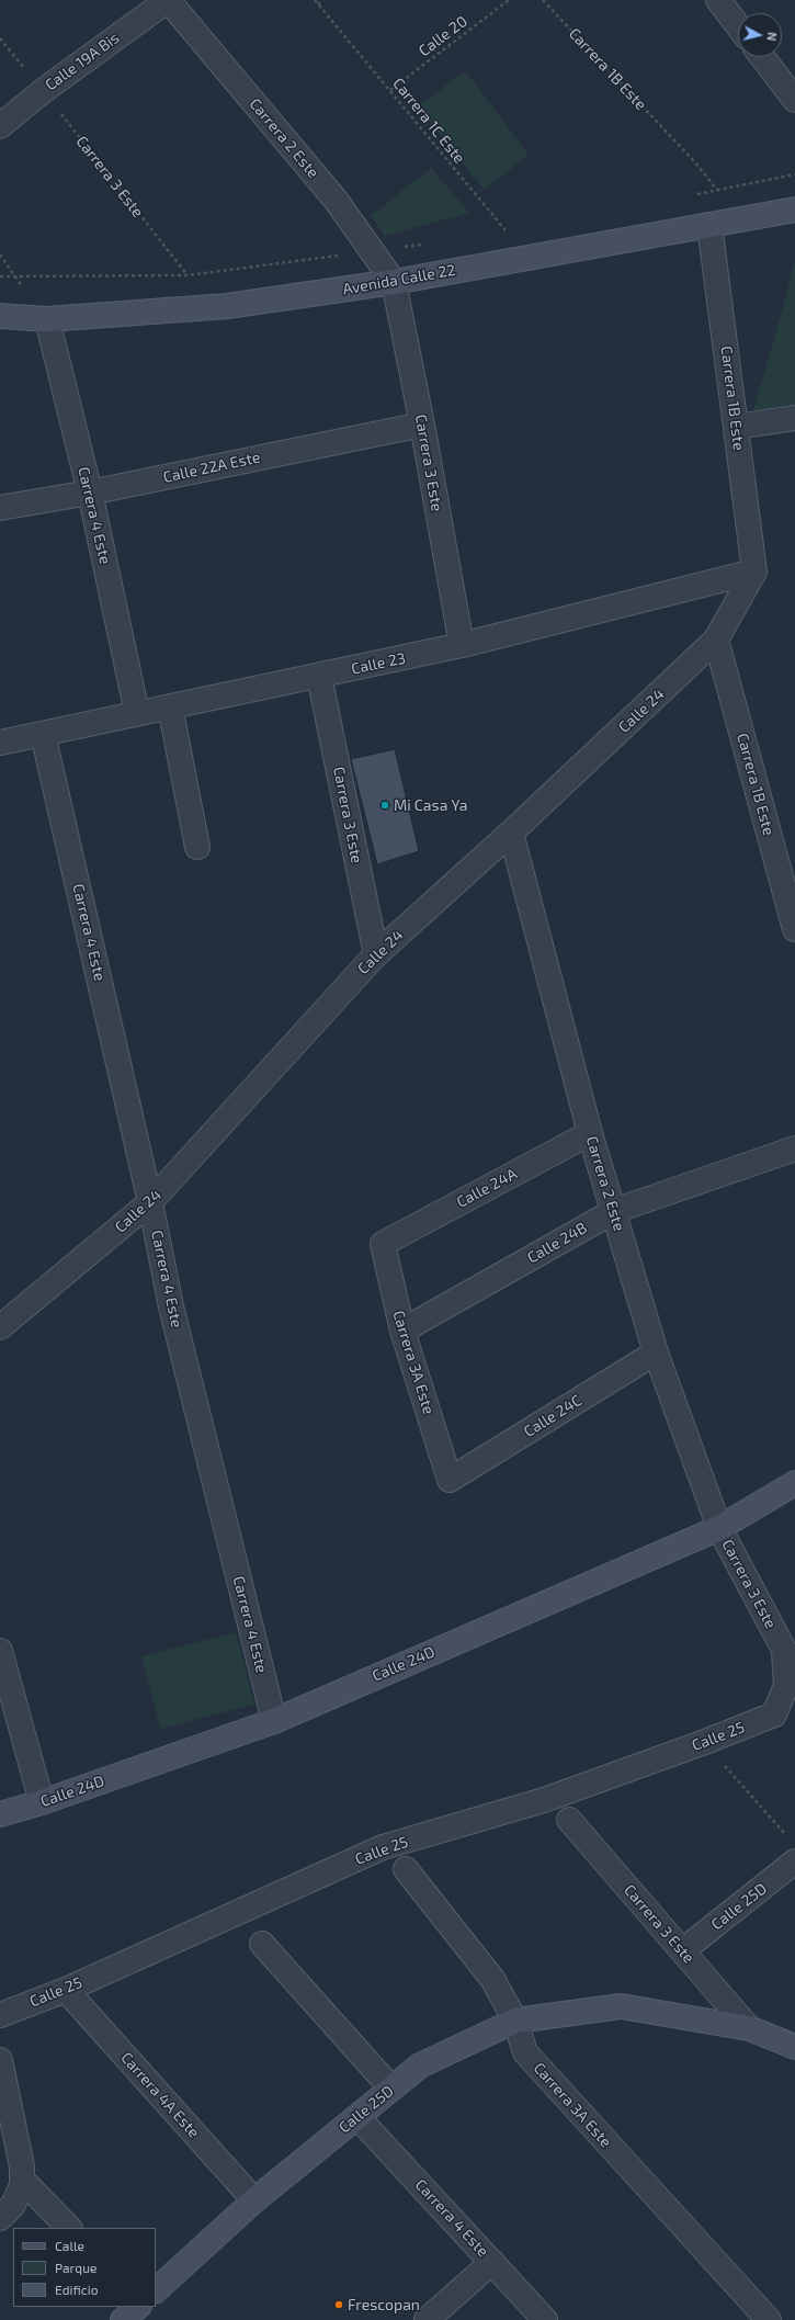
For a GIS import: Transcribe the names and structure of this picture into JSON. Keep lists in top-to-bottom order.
{
  "streets": {
    "street": [
      "Calle 19A Bis",
      "Carrera 1B Este",
      "Carrera 2 Este",
      "Carrera 3 Este",
      "Avenida Calle 22",
      "Calle 22A Este",
      "Carrera 4 Este",
      "Calle 23",
      "Calle 24",
      "Calle 24A",
      "Calle 24B",
      "Carrera 3A Este",
      "Calle 24C",
      "Calle 24D",
      "Calle 25",
      "Calle 25D",
      "Carrera 4A Este"
    ],
    "path": ["Calle 20", "Carrera 1C Este"]
  },
  "crossings": [
    ["Calle 20", "Carrera 1C Este"],
    ["Calle 19A Bis", "Carrera 2 Este"],
    ["Calle 19A Bis", "Carrera 3 Este"],
    ["Carrera 1B Este", "Avenida Calle 22"],
    ["Carrera 1B Este", "Calle 23"],
    ["Carrera 1B Este", "Calle 24"],
    ["Carrera 1C Este", "Avenida Calle 22"],
    ["Carrera 2 Este", "Carrera 3 Este"],
    ["Carrera 2 Este", "Avenida Calle 22"],
    ["Carrera 2 Este", "Calle 24"],
    ["Carrera 2 Este", "Calle 24A"],
    ["Carrera 2 Este", "Calle 24B"],
    ["Carrera 2 Este", "Calle 24C"],
    ["Carrera 2 Este", "Calle 24D"],
    ["Carrera 3 Este", "Avenida Calle 22"],
    ["Carrera 3 Este", "Calle 22A Este"],
    ["Carrera 3 Este", "Calle 23"],
    ["Carrera 3 Este", "Calle 24"],
    ["Carrera 3 Este", "Calle 24D"],
    ["Carrera 3 Este", "Calle 25"],
    ["Carrera 3 Este", "Calle 25D"],
    ["Avenida Calle 22", "Carrera 4 Este"],
    ["Calle 22A Este", "Carrera 4 Este"],
    ["Carrera 4 Este", "Calle 23"],
    ["Carrera 4 Este", "Calle 24"],
    ["Carrera 4 Este", "Calle 24D"],
    ["Carrera 4 Este", "Calle 25D"],
    ["Calle 23", "Calle 24"],
    ["Calle 24A", "Carrera 3A Este"],
    ["Calle 24B", "Carrera 3A Este"],
    ["Carrera 3A Este", "Calle 24C"],
    ["Carrera 3A Este", "Calle 25D"],
    ["Calle 25", "Carrera 4A Este"],
    ["Calle 25D", "Carrera 4A Este"]
  ],
  "places": ["Mi Casa Ya", "Frescopan"],
  "legend": ["Calle", "Parque", "Edificio"],
  "north": "right"
}
